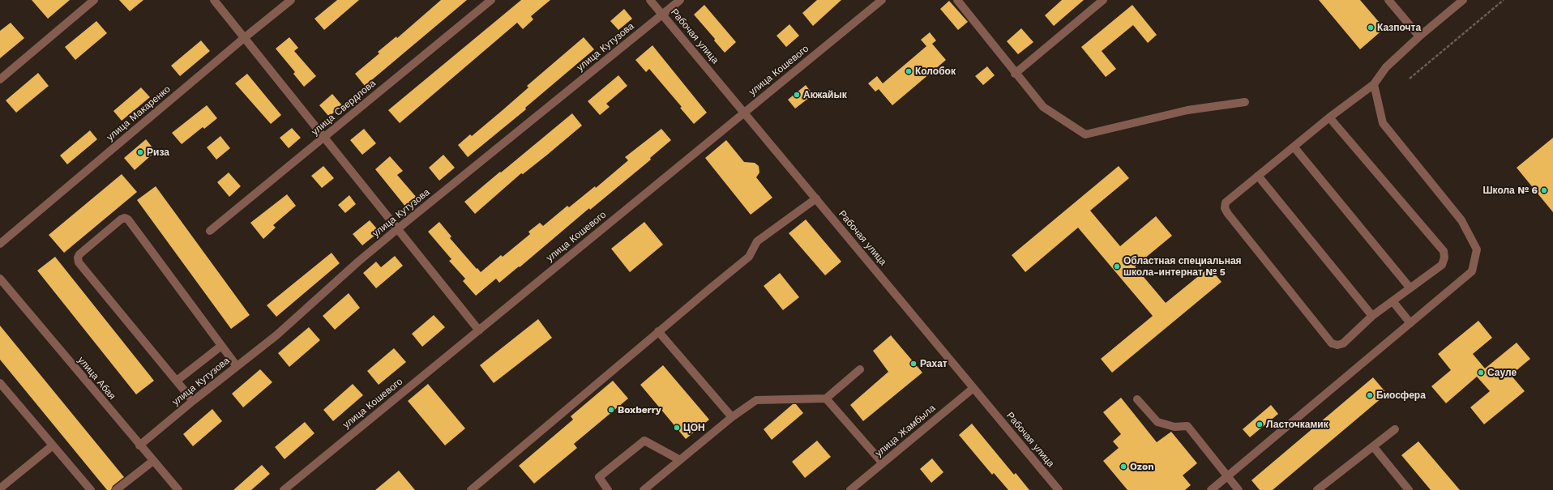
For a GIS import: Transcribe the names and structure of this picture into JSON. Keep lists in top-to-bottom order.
{
  "streets": {
    "street": [
      "Рабочая улица",
      "улица Кутузова",
      "улица Кошевого",
      "улица Свердлова",
      "улица Макаренко",
      "улица Абая",
      "улица Жамбыла"
    ]
  },
  "crossings": [
    ["Рабочая улица", "улица Кутузова"],
    ["Рабочая улица", "улица Кошевого"],
    ["Рабочая улица", "улица Жамбыла"],
    ["улица Кутузова", "улица Абая"]
  ],
  "places": [
    "Казпочта",
    "Колобок",
    "Акжайык",
    "Риза",
    "Школа № 6",
    "Областная специальная школа-интернат № 5",
    "Рахат",
    "Сауле",
    "Биосфера",
    "Boxberry",
    "Ласточкамик",
    "ЦОН",
    "Ozon"
  ]
}
